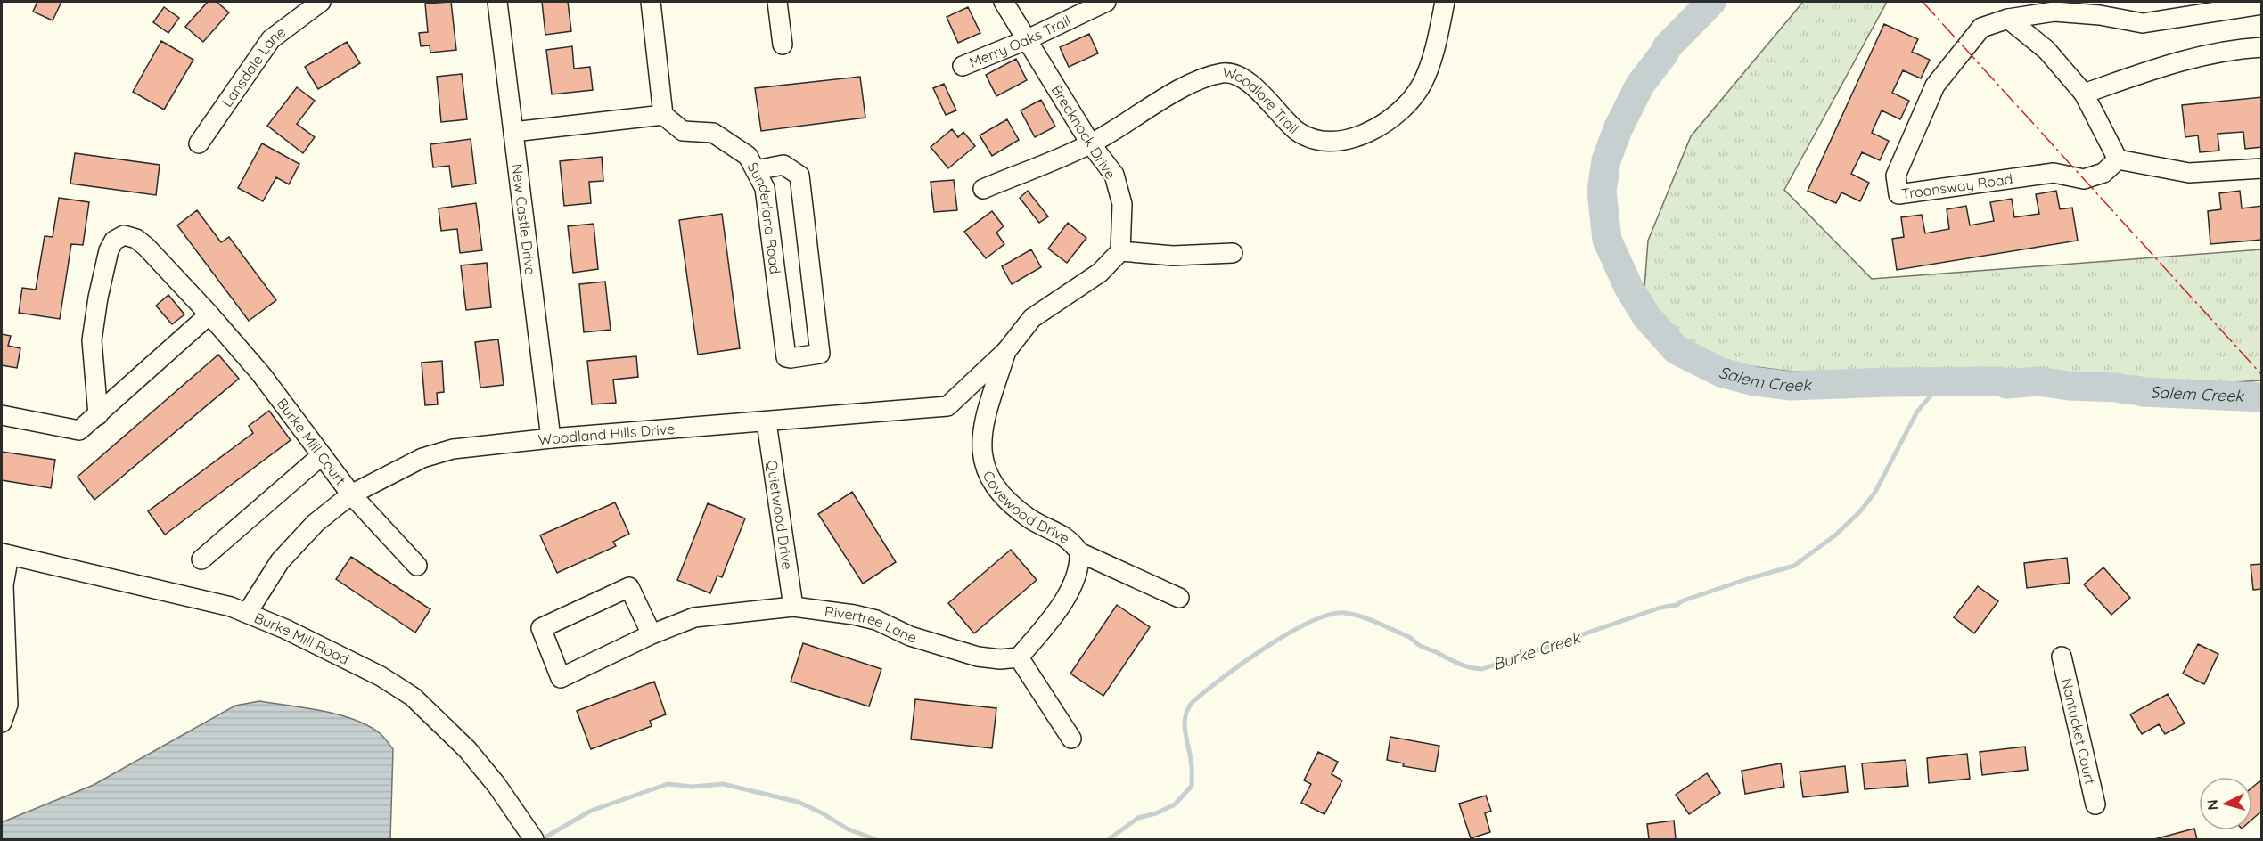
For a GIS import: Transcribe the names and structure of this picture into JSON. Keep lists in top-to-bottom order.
{
  "streets": {
    "street": [
      "Merry Oaks Trail",
      "Lansdale Lane",
      "Woodlore Trail",
      "Brecknock Drive",
      "Troonsway Road",
      "Sunderland Road",
      "New Castle Drive",
      "Woodland Hills Drive",
      "Burke Mill Court",
      "Covewood Drive",
      "Quietwood Drive",
      "Rivertree Lane",
      "Burke Mill Road",
      "Nantucket Court"
    ]
  },
  "crossings": [
    ["Merry Oaks Trail", "Brecknock Drive"],
    ["Woodlore Trail", "Brecknock Drive"],
    ["New Castle Drive", "Woodland Hills Drive"],
    ["Woodland Hills Drive", "Burke Mill Court"],
    ["Woodland Hills Drive", "Covewood Drive"],
    ["Woodland Hills Drive", "Quietwood Drive"],
    ["Woodland Hills Drive", "Burke Mill Road"],
    ["Quietwood Drive", "Rivertree Lane"]
  ],
  "water": ["Salem Creek", "Burke Creek"],
  "north": "left"
}
